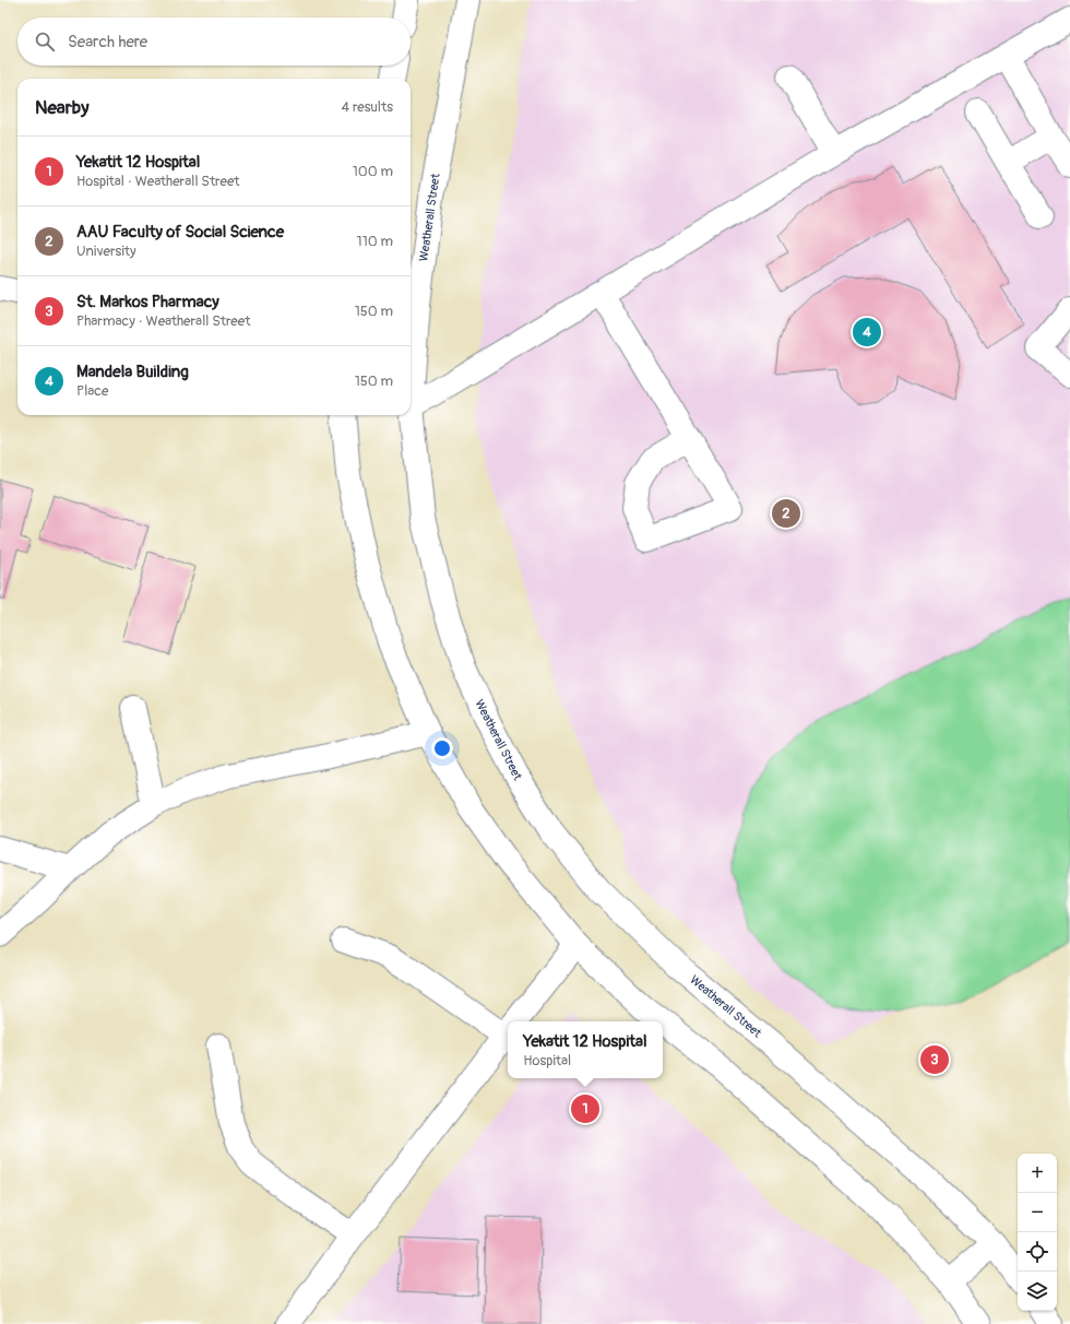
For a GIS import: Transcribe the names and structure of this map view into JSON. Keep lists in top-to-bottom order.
{
  "streets": {
    "main road": ["Weatherall Street"]
  },
  "page": {
    "search": "Search here",
    "heading": ["Nearby", "4 results"],
    "list": [
      {
        "mark": "1",
        "name": "Yekatit 12 Hospital",
        "note": "Hospital · Weatherall Street",
        "value": "100 m"
      },
      {
        "mark": "2",
        "name": "AAU Faculty of Social Science",
        "note": "University",
        "value": "110 m"
      },
      {
        "mark": "3",
        "name": "St. Markos Pharmacy",
        "note": "Pharmacy · Weatherall Street",
        "value": "150 m"
      },
      {
        "mark": "4",
        "name": "Mandela Building",
        "note": "Place",
        "value": "150 m"
      }
    ],
    "pins": [
      "4",
      "2",
      "3",
      "1"
    ],
    "popup": ["Yekatit 12 Hospital", "Hospital"],
    "map_buttons": ["+", "−"]
  }
}
